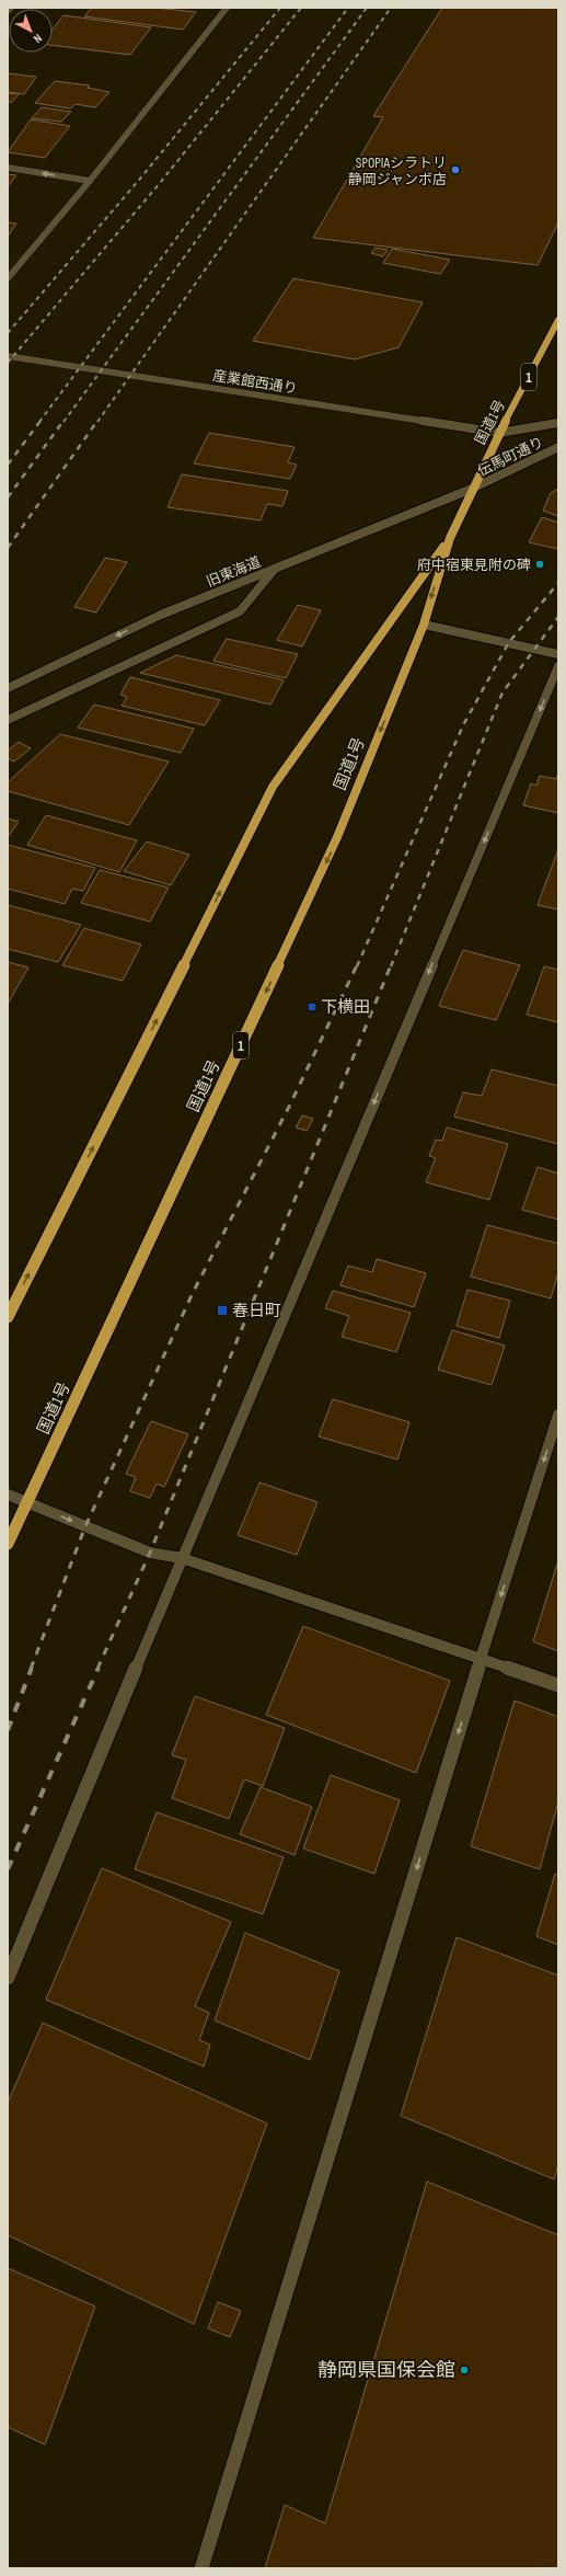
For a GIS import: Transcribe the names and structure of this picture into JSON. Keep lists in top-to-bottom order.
{
  "streets": {
    "highway": ["1", "国道1号"],
    "street": ["産業館西通り", "伝馬町通り", "旧東海道"]
  },
  "crossings": [
    ["産業館西通り", "国道1号"],
    ["国道1号", "伝馬町通り"],
    ["国道1号", "旧東海道"],
    ["伝馬町通り", "旧東海道"]
  ],
  "places": {
    "other": ["SPOPIAシラトリ 静岡ジャンボ店", "府中宿東見附の碑", "静岡県国保会館"],
    "transit": ["下横田", "春日町"]
  },
  "north": "bottom right"
}
